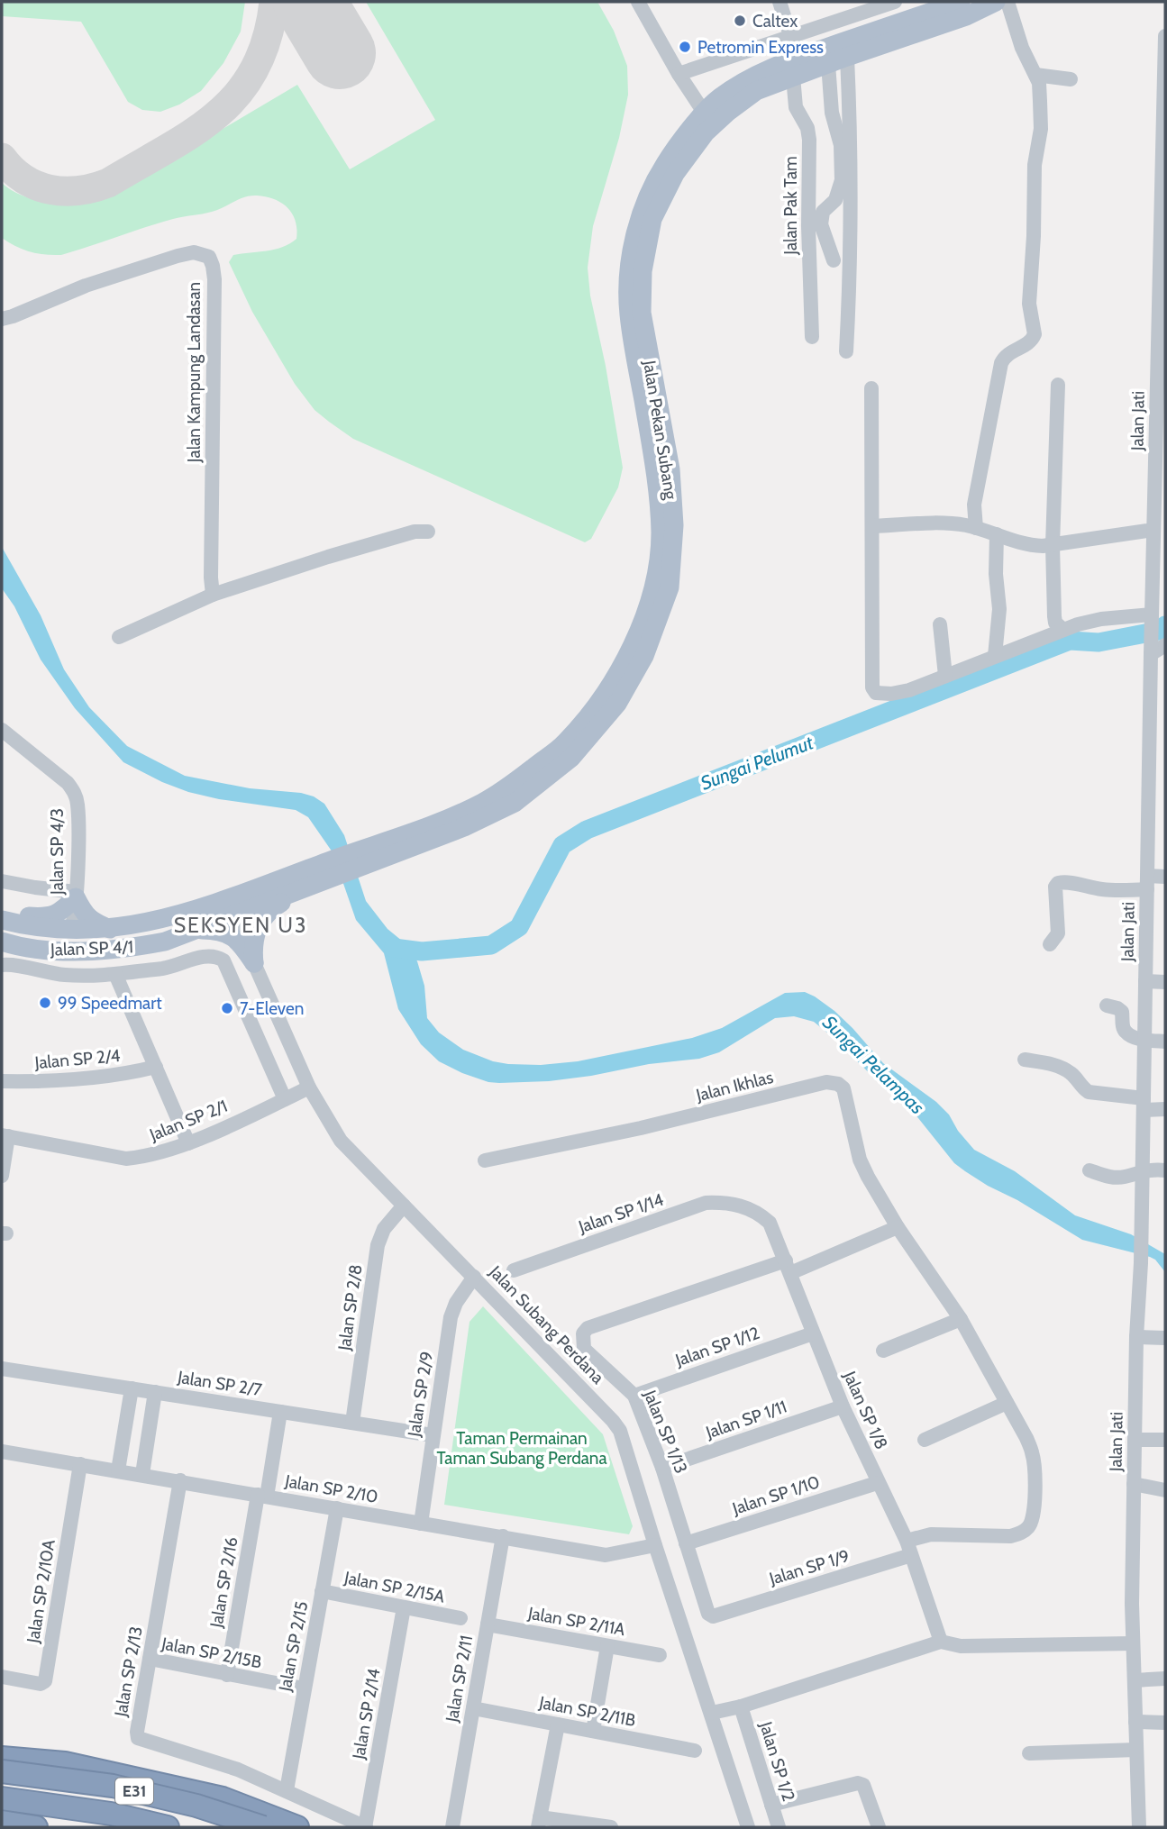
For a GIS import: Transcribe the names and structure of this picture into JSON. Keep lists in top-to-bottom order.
{
  "streets": {
    "highway": ["E31"],
    "main road": ["Jalan Pekan Subang", "Jalan SP 4/1"],
    "street": [
      "Jalan Pak Tam",
      "Jalan Kampung Landasan",
      "Jalan Jati",
      "Jalan SP 4/3",
      "Jalan SP 2/4",
      "Jalan Ikhlas",
      "Jalan SP 2/1",
      "Jalan SP 1/14",
      "Jalan SP 2/8",
      "Jalan Subang Perdana",
      "Jalan SP 1/12",
      "Jalan SP 2/7",
      "Jalan SP 2/9",
      "Jalan SP 1/8",
      "Jalan SP 1/11",
      "Jalan SP 1/13",
      "Jalan SP 2/10",
      "Jalan SP 1/10",
      "Jalan SP 1/9",
      "Jalan SP 2/16",
      "Jalan SP 2/15A",
      "Jalan SP 2/10A",
      "Jalan SP 2/11A",
      "Jalan SP 2/15",
      "Jalan SP 2/15B",
      "Jalan SP 2/13",
      "Jalan SP 2/11",
      "Jalan SP 2/11B",
      "Jalan SP 2/14",
      "Jalan SP 1/2"
    ]
  },
  "crossings": [
    ["Jalan Pak Tam", "Jalan Pekan Subang"],
    ["Jalan Pekan Subang", "Jalan SP 4/1"],
    ["Jalan SP 4/3", "Jalan SP 4/1"],
    ["Jalan SP 4/1", "Jalan Subang Perdana"],
    ["Jalan Ikhlas", "Jalan SP 1/8"],
    ["Jalan Ikhlas", "Jalan SP 1/9"],
    ["Jalan SP 2/1", "Jalan Subang Perdana"],
    ["Jalan SP 1/14", "Jalan SP 1/8"],
    ["Jalan SP 2/8", "Jalan Subang Perdana"],
    ["Jalan SP 2/8", "Jalan SP 2/7"],
    ["Jalan Subang Perdana", "Jalan SP 2/9"],
    ["Jalan Subang Perdana", "Jalan SP 2/10"],
    ["Jalan SP 1/12", "Jalan SP 1/8"],
    ["Jalan SP 1/12", "Jalan SP 1/13"],
    ["Jalan SP 2/7", "Jalan SP 2/9"],
    ["Jalan SP 2/7", "Jalan SP 2/16"],
    ["Jalan SP 2/9", "Jalan SP 2/10"],
    ["Jalan SP 1/8", "Jalan SP 1/11"],
    ["Jalan SP 1/8", "Jalan SP 1/13"],
    ["Jalan SP 1/8", "Jalan SP 1/10"],
    ["Jalan SP 1/8", "Jalan SP 1/9"],
    ["Jalan SP 1/11", "Jalan SP 1/13"],
    ["Jalan SP 1/13", "Jalan SP 1/10"],
    ["Jalan SP 1/13", "Jalan SP 1/9"],
    ["Jalan SP 2/10", "Jalan SP 2/16"],
    ["Jalan SP 2/10", "Jalan SP 2/10A"],
    ["Jalan SP 2/10", "Jalan SP 2/15"],
    ["Jalan SP 2/10", "Jalan SP 2/13"],
    ["Jalan SP 2/10", "Jalan SP 2/11"],
    ["Jalan SP 2/16", "Jalan SP 2/15B"],
    ["Jalan SP 2/15A", "Jalan SP 2/15"],
    ["Jalan SP 2/15A", "Jalan SP 2/14"],
    ["Jalan SP 2/11A", "Jalan SP 2/11"],
    ["Jalan SP 2/15", "Jalan SP 2/15B"],
    ["Jalan SP 2/15", "Jalan SP 2/13"],
    ["Jalan SP 2/15B", "Jalan SP 2/13"],
    ["Jalan SP 2/13", "Jalan SP 2/14"],
    ["Jalan SP 2/11", "Jalan SP 2/11B"]
  ],
  "districts": ["SEKSYEN U3"],
  "water": ["Sungai Pelumut", "Sungai Pelampas"],
  "parks": ["Taman Permainan Taman Subang Perdana"],
  "places": [
    "Caltex",
    "Petromin Express",
    "99 Speedmart",
    "7-Eleven"
  ]
}
